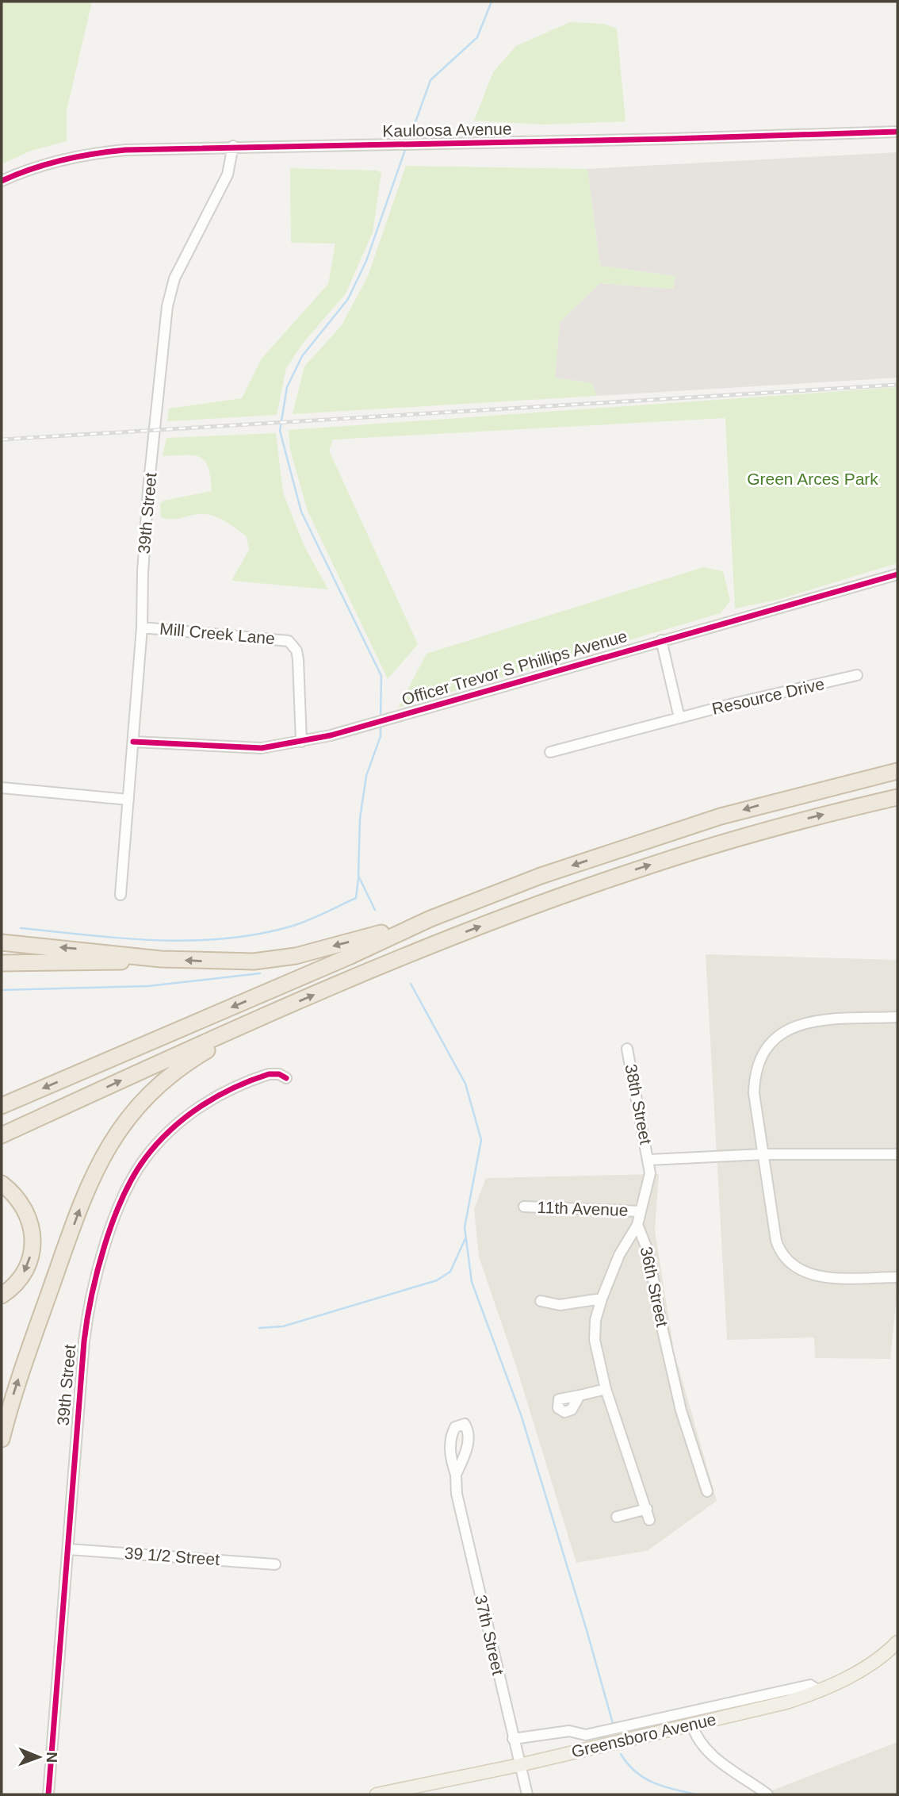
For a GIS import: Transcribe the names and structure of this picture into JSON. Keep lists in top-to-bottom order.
{
  "streets": {
    "main road": ["Greensboro Avenue"],
    "street": [
      "Kauloosa Avenue",
      "39th Street",
      "Mill Creek Lane",
      "Officer Trevor S Phillips Avenue",
      "Resource Drive",
      "38th Street",
      "11th Avenue",
      "36th Street",
      "39 1/2 Street",
      "37th Street"
    ]
  },
  "crossings": [
    ["Kauloosa Avenue", "39th Street"],
    ["39th Street", "Mill Creek Lane"],
    ["39th Street", "Officer Trevor S Phillips Avenue"],
    ["39th Street", "39 1/2 Street"],
    ["Mill Creek Lane", "Officer Trevor S Phillips Avenue"],
    ["38th Street", "11th Avenue"],
    ["37th Street", "Greensboro Avenue"]
  ],
  "parks": ["Green Arces Park"],
  "north": "right"
}
